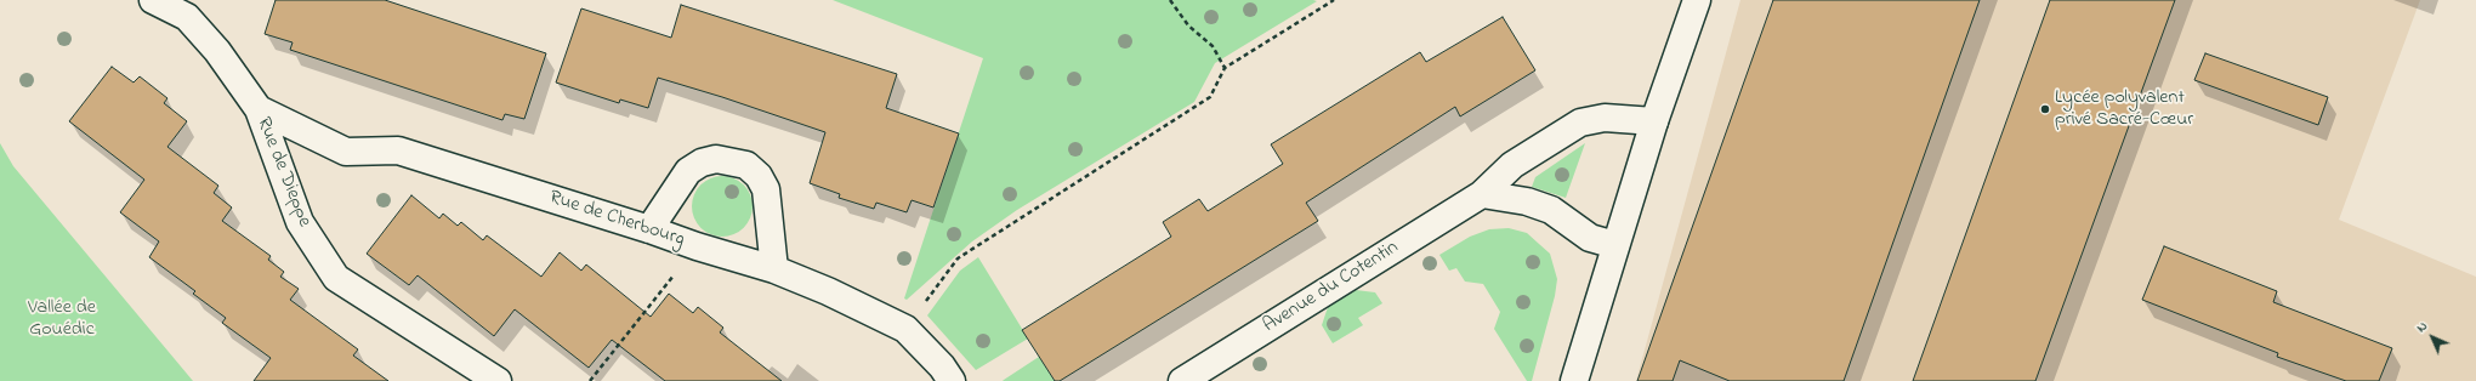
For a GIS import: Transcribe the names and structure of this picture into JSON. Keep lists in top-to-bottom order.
{
  "streets": {
    "street": ["Rue de Dieppe", "Rue de Cherbourg", "Avenue du Cotentin"]
  },
  "crossings": [
    ["Rue de Dieppe", "Rue de Cherbourg"]
  ],
  "parks": ["Vallée de Gouédic"],
  "places": ["Lycée polyvalent privé Sacré-Cœur"],
  "north": "top left"
}
